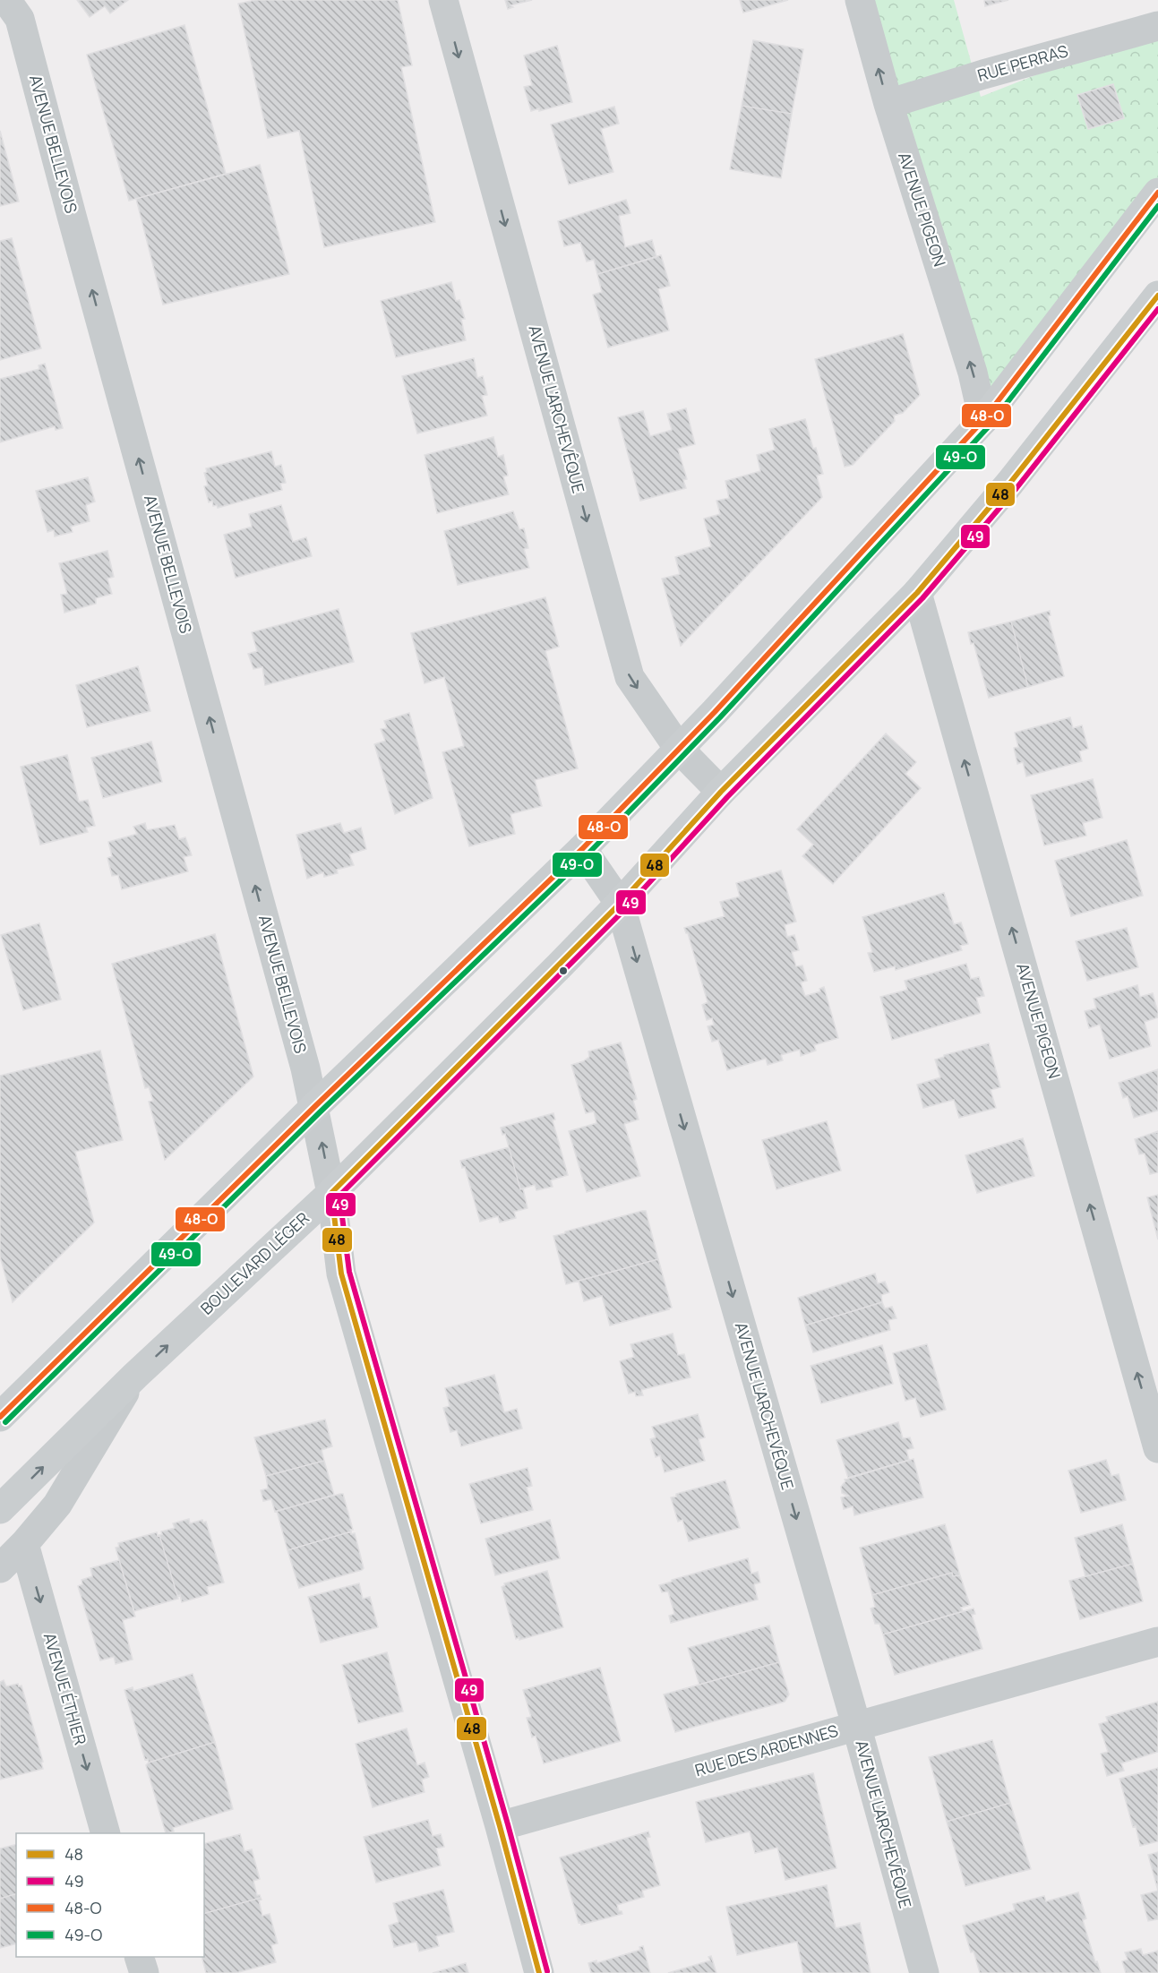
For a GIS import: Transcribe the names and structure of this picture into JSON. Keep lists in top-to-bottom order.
{
  "streets": {
    "main road": ["BOULEVARD LÉGER"],
    "street": [
      "RUE PERRAS",
      "AVENUE BELLEVOIS",
      "AVENUE PIGEON",
      "AVENUE L'ARCHEVÊQUE",
      "AVENUE ÉTHIER",
      "RUE DES ARDENNES"
    ]
  },
  "crossings": [
    ["RUE PERRAS", "AVENUE PIGEON"],
    ["AVENUE BELLEVOIS", "BOULEVARD LÉGER"],
    ["AVENUE BELLEVOIS", "RUE DES ARDENNES"],
    ["AVENUE PIGEON", "BOULEVARD LÉGER"],
    ["AVENUE L'ARCHEVÊQUE", "BOULEVARD LÉGER"],
    ["AVENUE L'ARCHEVÊQUE", "RUE DES ARDENNES"],
    ["BOULEVARD LÉGER", "AVENUE ÉTHIER"]
  ],
  "one_way": [
    "AVENUE BELLEVOIS",
    "AVENUE PIGEON",
    "AVENUE L'ARCHEVÊQUE",
    "AVENUE ÉTHIER"
  ],
  "lines": [
    "transit line 48-O",
    "transit line 49-O",
    "transit line 48",
    "transit line 49"
  ],
  "legend": [
    "48",
    "49",
    "48-O",
    "49-O"
  ]
}
